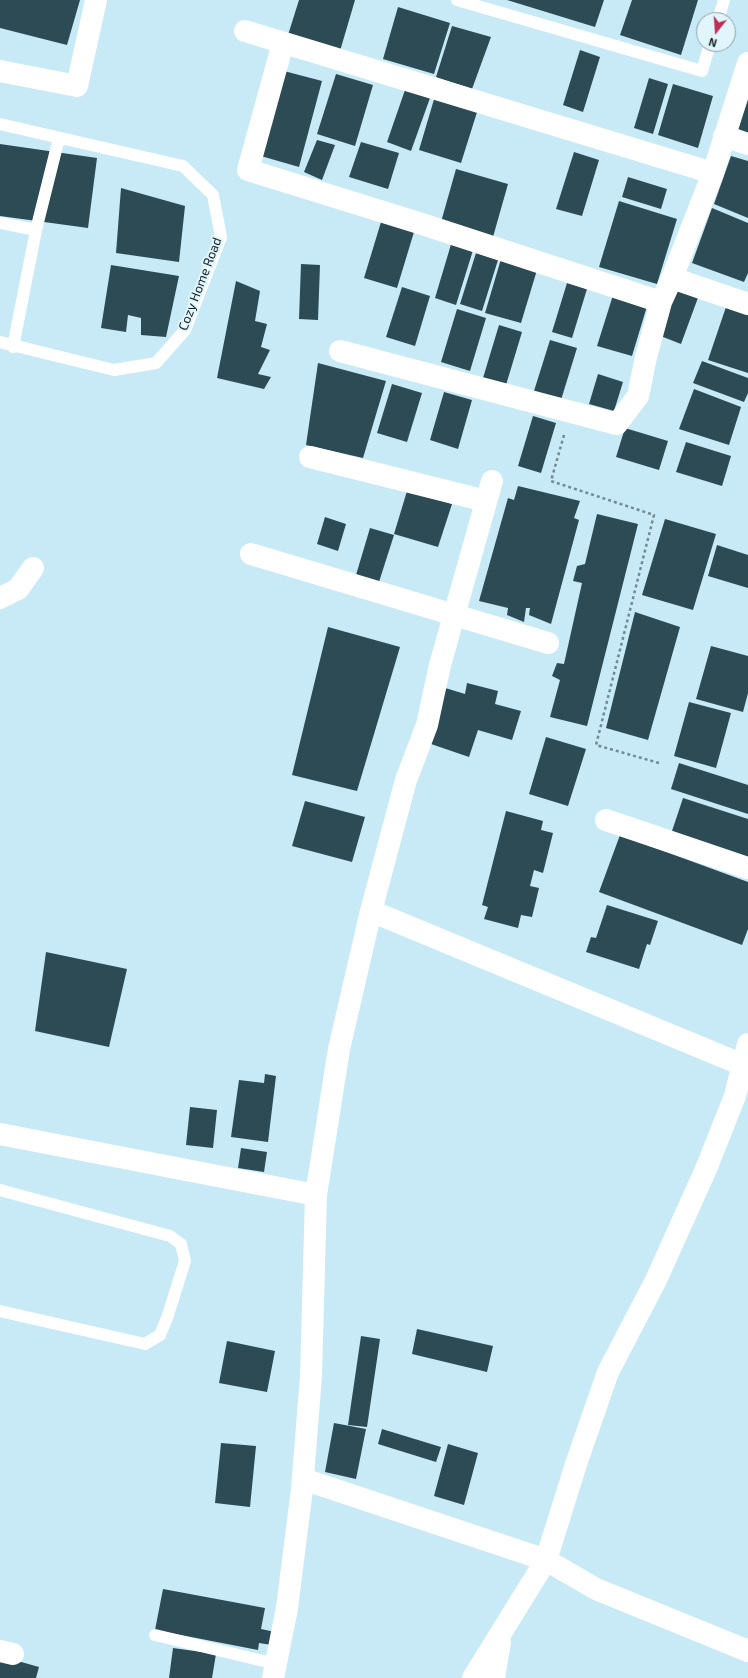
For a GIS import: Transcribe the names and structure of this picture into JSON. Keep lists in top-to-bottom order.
{
  "streets": {
    "lane": ["Cozy Home Road"]
  },
  "north": "bottom"
}
